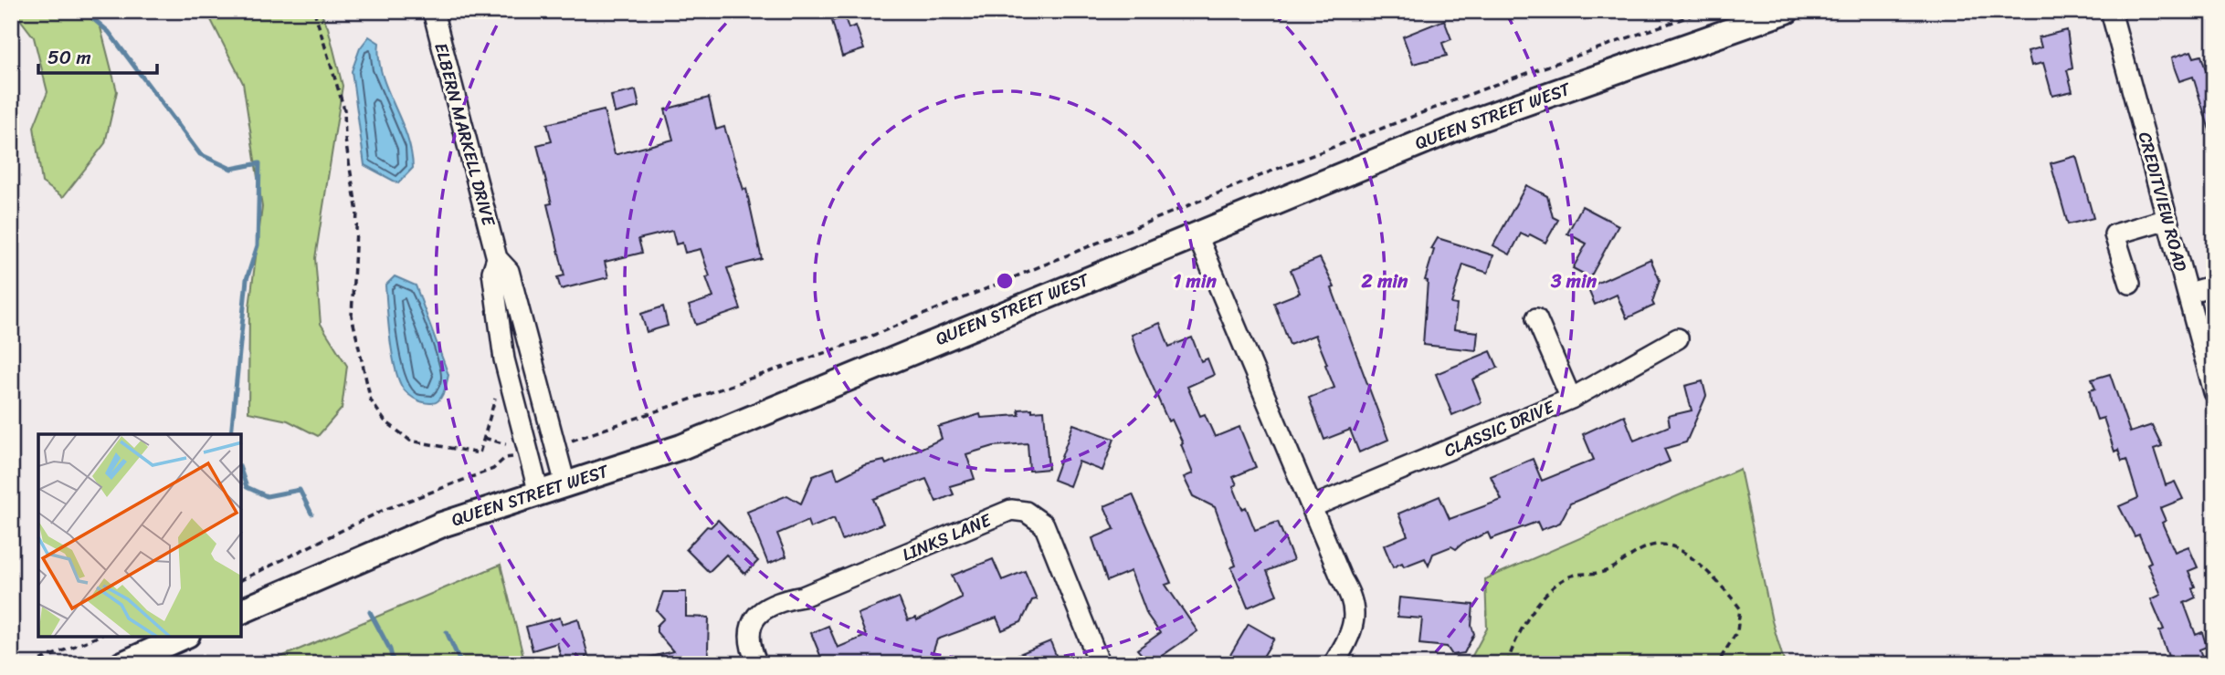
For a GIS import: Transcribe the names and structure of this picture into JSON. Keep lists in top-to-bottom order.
{
  "streets": {
    "main road": ["QUEEN STREET WEST"],
    "street": [
      "ELBERN MARKELL DRIVE",
      "CREDITVIEW ROAD",
      "CLASSIC DRIVE",
      "LINKS LANE"
    ]
  },
  "crossings": [
    ["QUEEN STREET WEST", "ELBERN MARKELL DRIVE"]
  ],
  "scale_bar": "50 m",
  "rings": ["1 min", "2 min", "3 min"]
}
